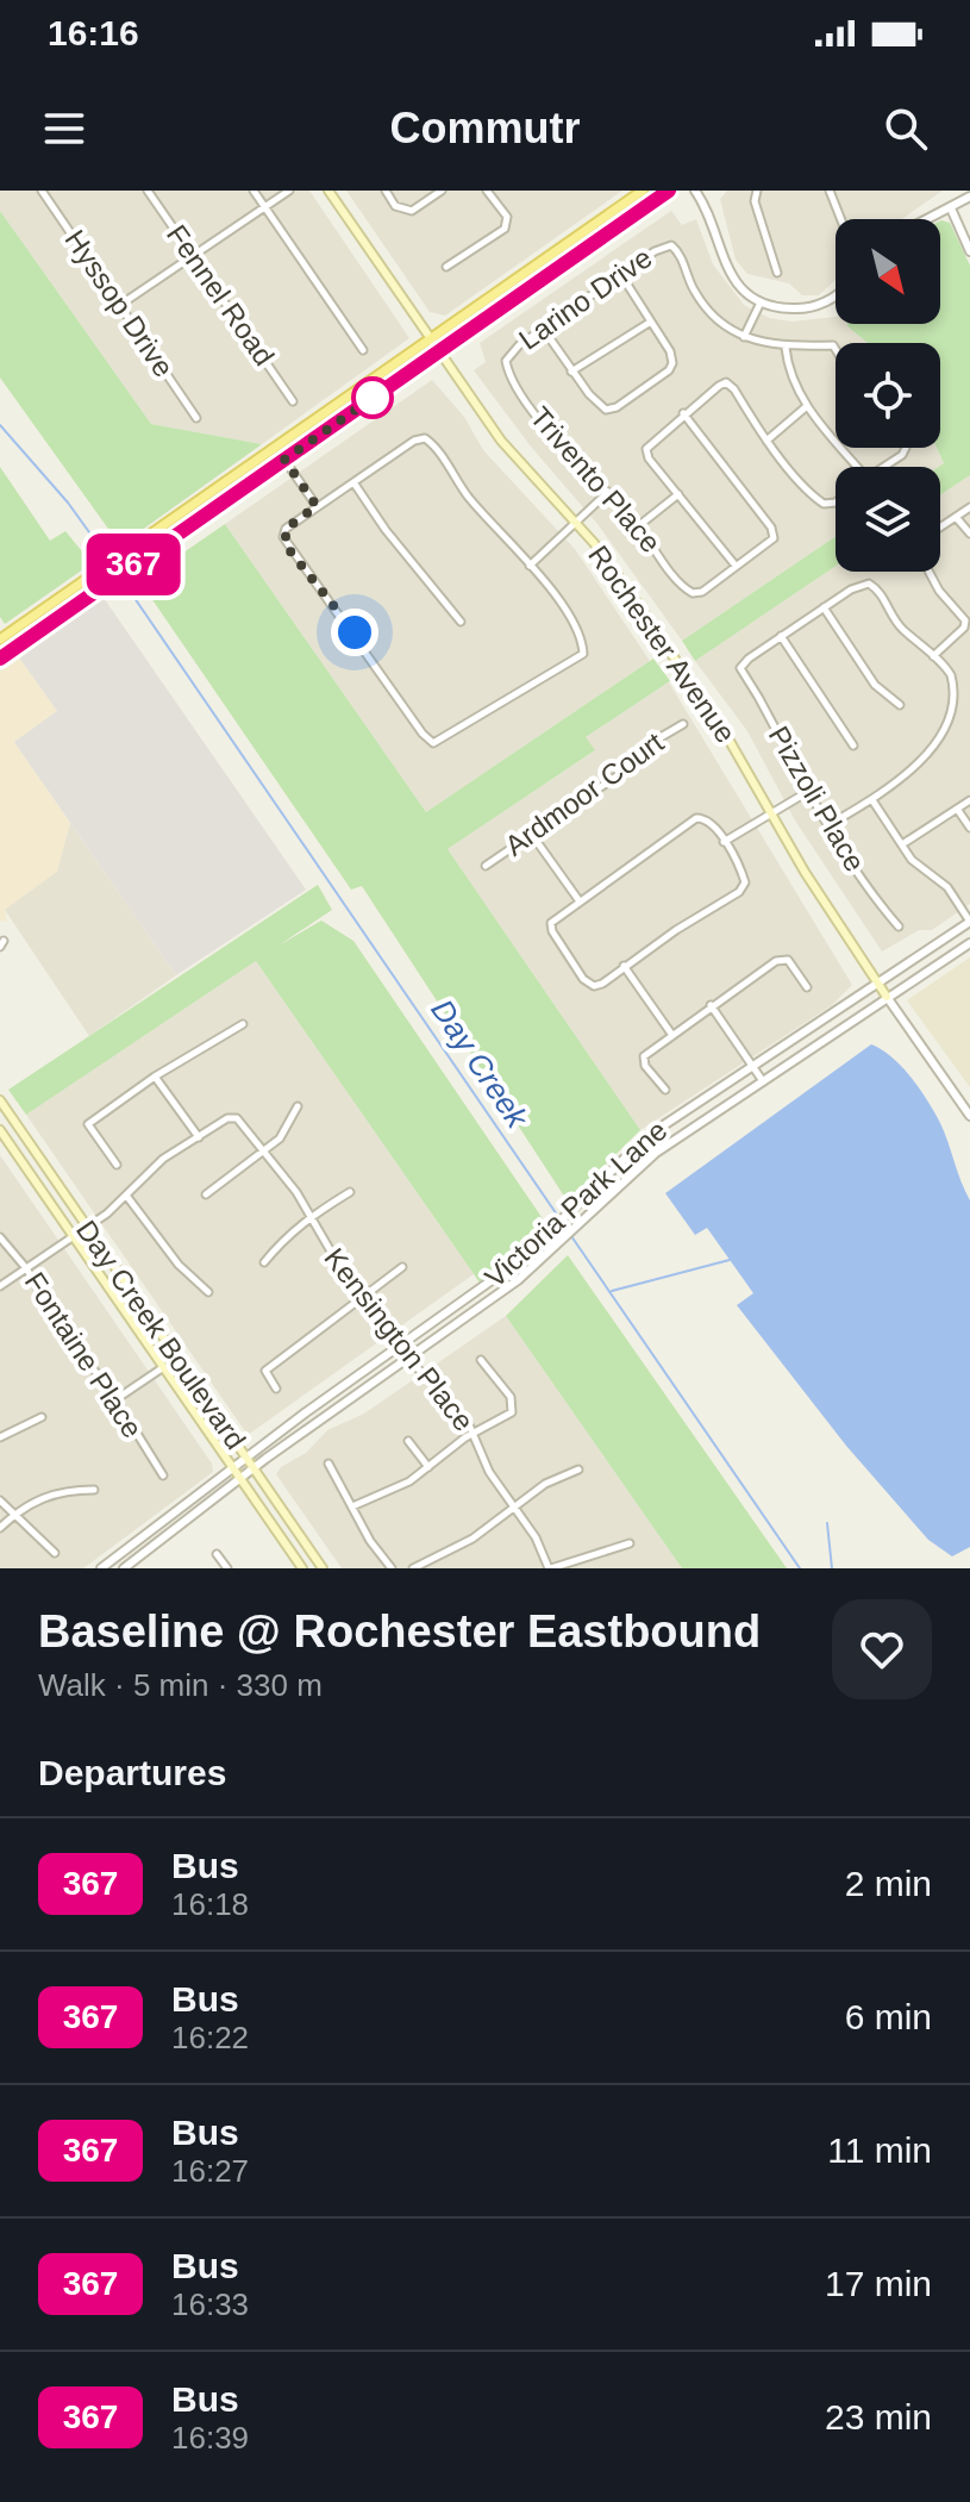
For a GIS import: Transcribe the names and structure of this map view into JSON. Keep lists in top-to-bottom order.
{
  "streets": {
    "main road": ["Rochester Avenue", "Day Creek Boulevard"],
    "street": [
      "Fennel Road",
      "Larino Drive",
      "Hyssop Drive",
      "Trivento Place",
      "Ardmoor Court",
      "Pizzoli Place",
      "Victoria Park Lane",
      "Kensington Place",
      "Fontaine Place"
    ]
  },
  "crossings": [
    ["Larino Drive", "Trivento Place"],
    ["Rochester Avenue", "Victoria Park Lane"],
    ["Victoria Park Lane", "Day Creek Boulevard"],
    ["Victoria Park Lane", "Kensington Place"]
  ],
  "water": ["Day Creek"],
  "lines": ["bus line 367"],
  "north": "bottom right",
  "page": {
    "status": "16:16",
    "header": "Commutr",
    "on_map": "367",
    "heading": [
      ["Baseline @ Rochester Eastbound", "Walk · 5 min · 330 m"],
      "Departures"
    ],
    "list": [
      {
        "mark": "367",
        "name": "Bus",
        "note": "16:18",
        "value": "2 min"
      },
      {
        "mark": "367",
        "name": "Bus",
        "note": "16:22",
        "value": "6 min"
      },
      {
        "mark": "367",
        "name": "Bus",
        "note": "16:27",
        "value": "11 min"
      },
      {
        "mark": "367",
        "name": "Bus",
        "note": "16:33",
        "value": "17 min"
      },
      {
        "mark": "367",
        "name": "Bus",
        "note": "16:39",
        "value": "23 min"
      }
    ]
  }
}
